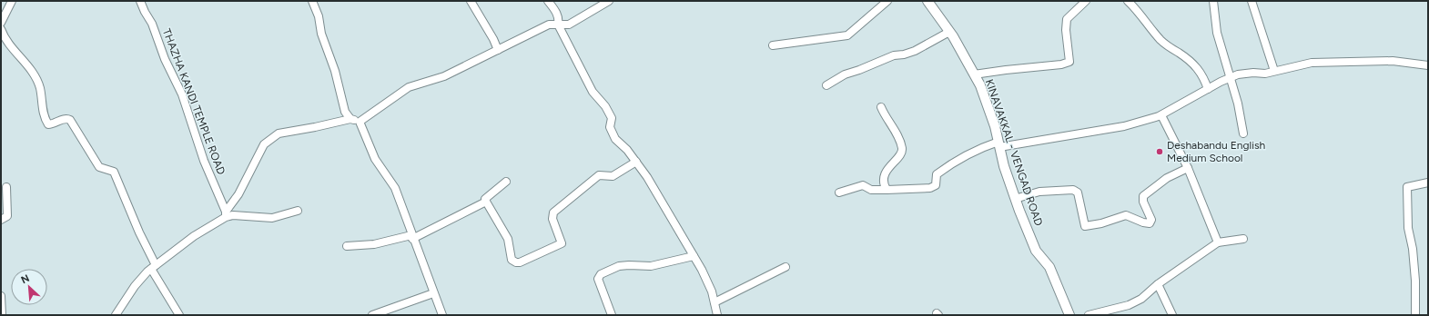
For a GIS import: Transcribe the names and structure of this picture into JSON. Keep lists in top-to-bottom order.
{
  "streets": {
    "main road": ["KINAVAKKAL - VENGAD ROAD"],
    "street": ["THAZHA KANDI TEMPLE ROAD"]
  },
  "places": ["Deshabandu English Medium School"],
  "north": "top left"
}
